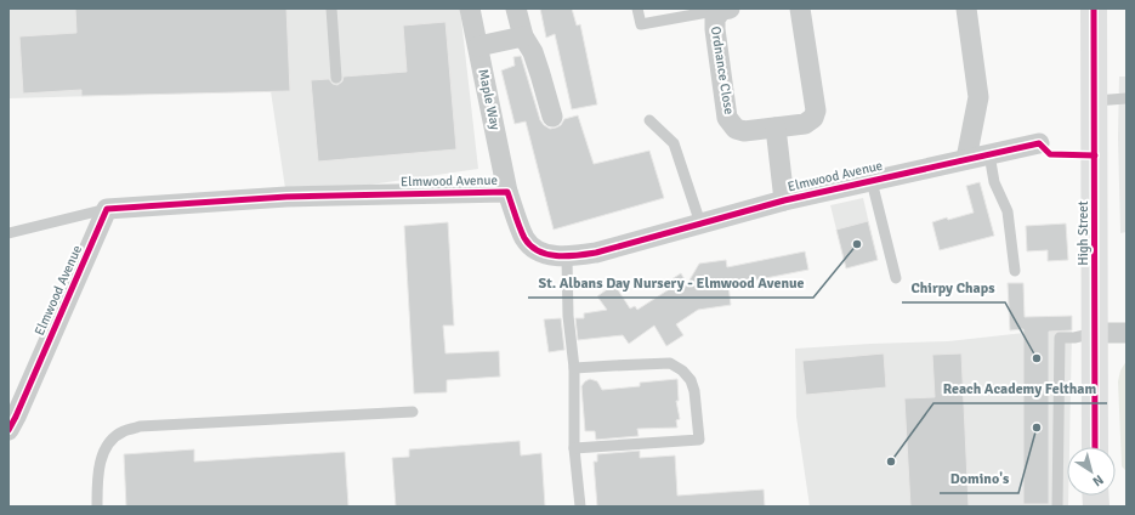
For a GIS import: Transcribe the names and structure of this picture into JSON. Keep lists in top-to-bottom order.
{
  "streets": {
    "main road": ["High Street"],
    "street": ["Ordnance Close", "Maple Way", "Elmwood Avenue"]
  },
  "crossings": [
    ["Maple Way", "Elmwood Avenue"]
  ],
  "places": [
    "St. Albans Day Nursery - Elmwood Avenue",
    "Chirpy Chaps",
    "Domino's",
    "Reach Academy Feltham"
  ],
  "north": "bottom right"
}
